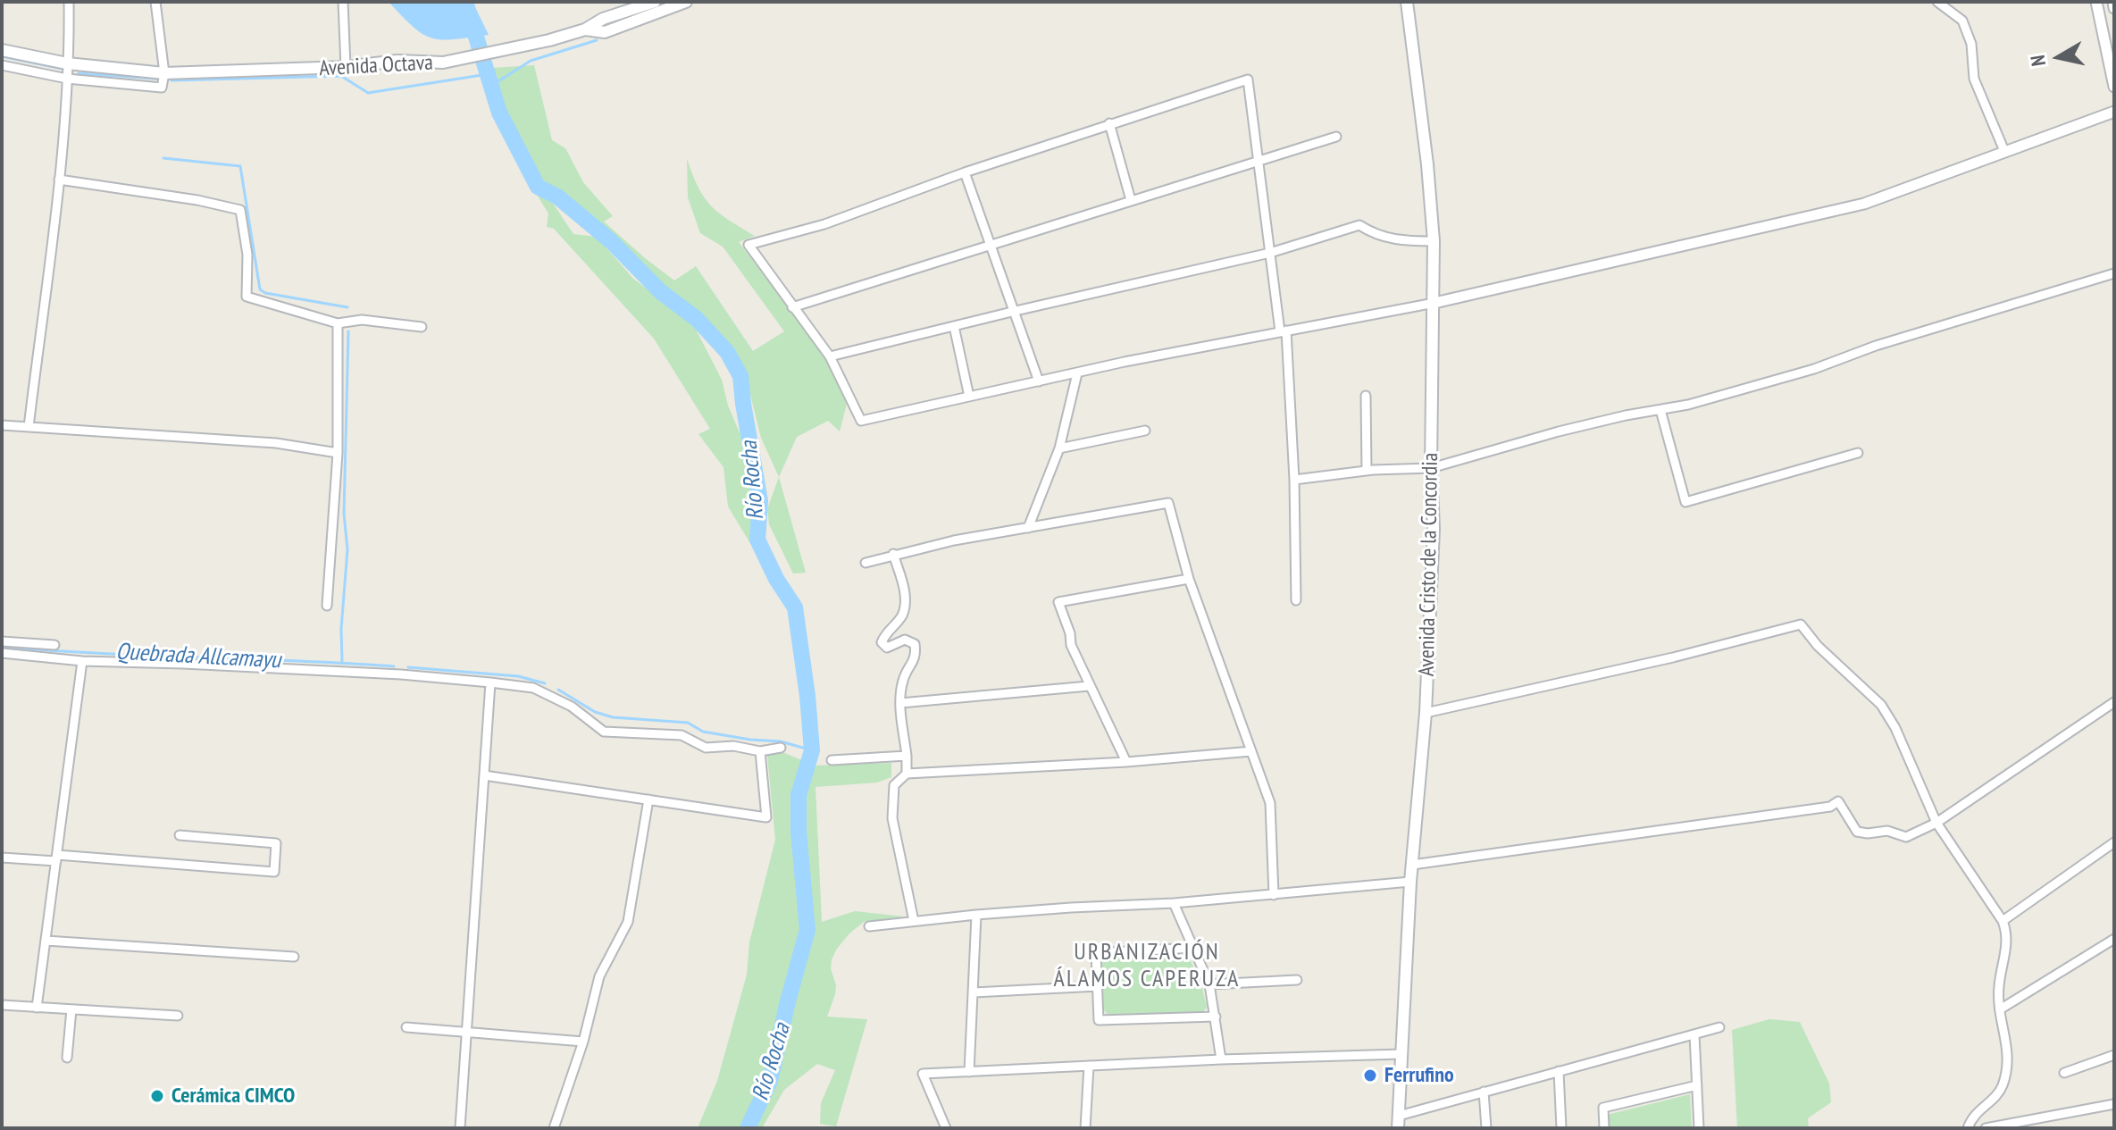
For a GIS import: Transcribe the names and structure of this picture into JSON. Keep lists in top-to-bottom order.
{
  "streets": {
    "main road": ["Avenida Octava", "Avenida Cristo de la Concordia"]
  },
  "districts": ["URBANIZACIÓN ÁLAMOS CAPERUZA"],
  "water": ["Río Rocha", "Quebrada Allcamayu"],
  "places": ["Ferrufino", "Cerámica CIMCO"],
  "north": "left"
}
